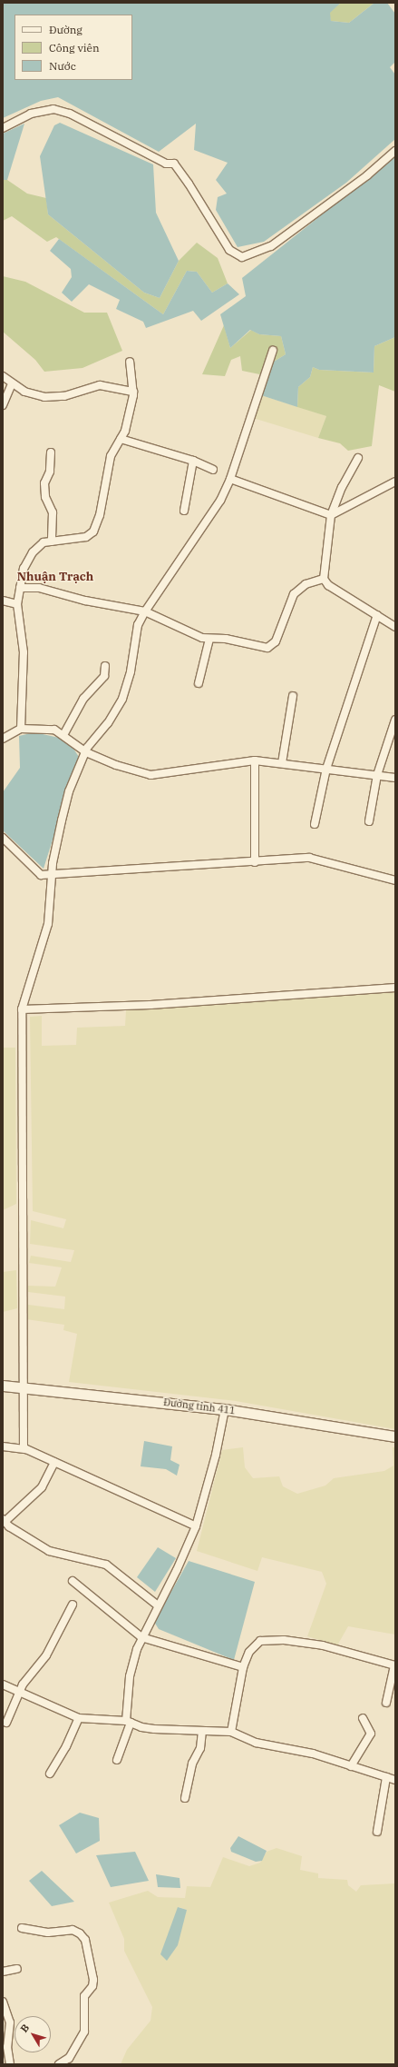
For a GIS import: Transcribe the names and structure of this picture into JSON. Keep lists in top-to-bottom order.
{
  "streets": {
    "main road": ["Đường tỉnh 411"]
  },
  "districts": ["Nhuận Trạch"],
  "legend": ["Đường", "Công viên", "Nước"],
  "north": "top left"
}
